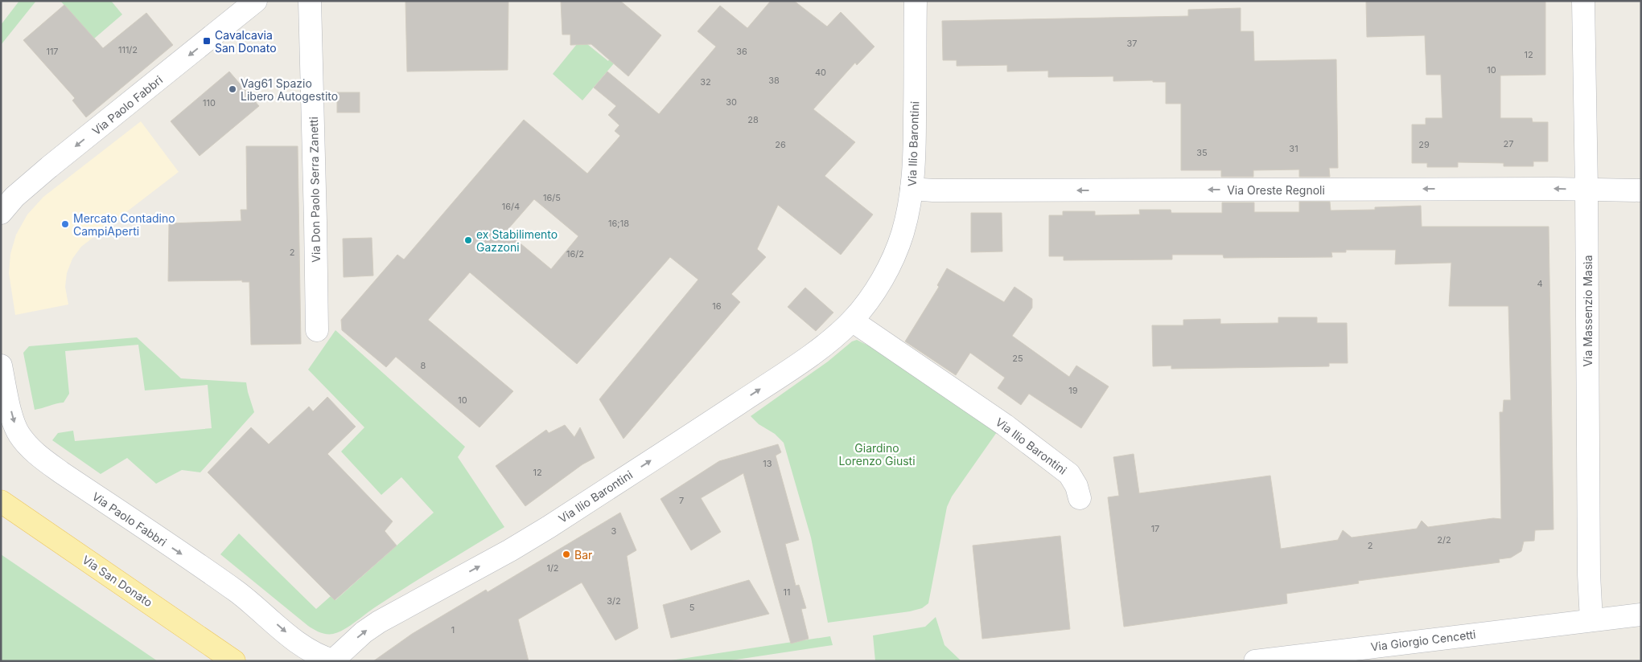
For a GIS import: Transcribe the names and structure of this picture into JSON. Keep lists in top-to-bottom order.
{
  "streets": {
    "main road": ["Via San Donato"],
    "street": [
      "Via Paolo Fabbri",
      "Via Ilio Barontini",
      "Via Don Paolo Serra Zanetti",
      "Via Oreste Regnoli",
      "Via Massenzio Masìa",
      "Via Giorgio Cencetti"
    ]
  },
  "crossings": [
    ["Via Paolo Fabbri", "Via Ilio Barontini"],
    ["Via Ilio Barontini", "Via Oreste Regnoli"],
    ["Via Oreste Regnoli", "Via Massenzio Masìa"],
    ["Via Massenzio Masìa", "Via Giorgio Cencetti"]
  ],
  "one_way": ["Via Ilio Barontini", "Via Oreste Regnoli"],
  "parks": ["Giardino Lorenzo Giusti"],
  "places": {
    "transit": ["Cavalcavia San Donato"],
    "other": [
      "Vag61 Spazio Libero Autogestito",
      "Mercato Contadino CampiAperti",
      "ex Stabilimento Gazzoni",
      "Bar"
    ]
  },
  "house_numbers": [
    "37",
    "111/2",
    "117",
    "36",
    "12",
    "10",
    "40",
    "38",
    "32",
    "30",
    "110",
    "28",
    "27",
    "26",
    "29",
    "31",
    "35",
    "16/5",
    "16/4",
    "16;18",
    "2",
    "16/2",
    "4",
    "16",
    "25",
    "8",
    "19",
    "10",
    "13",
    "12",
    "7",
    "17",
    "3",
    "2/2",
    "2",
    "1/2",
    "11",
    "3/2",
    "5",
    "1"
  ]
}
